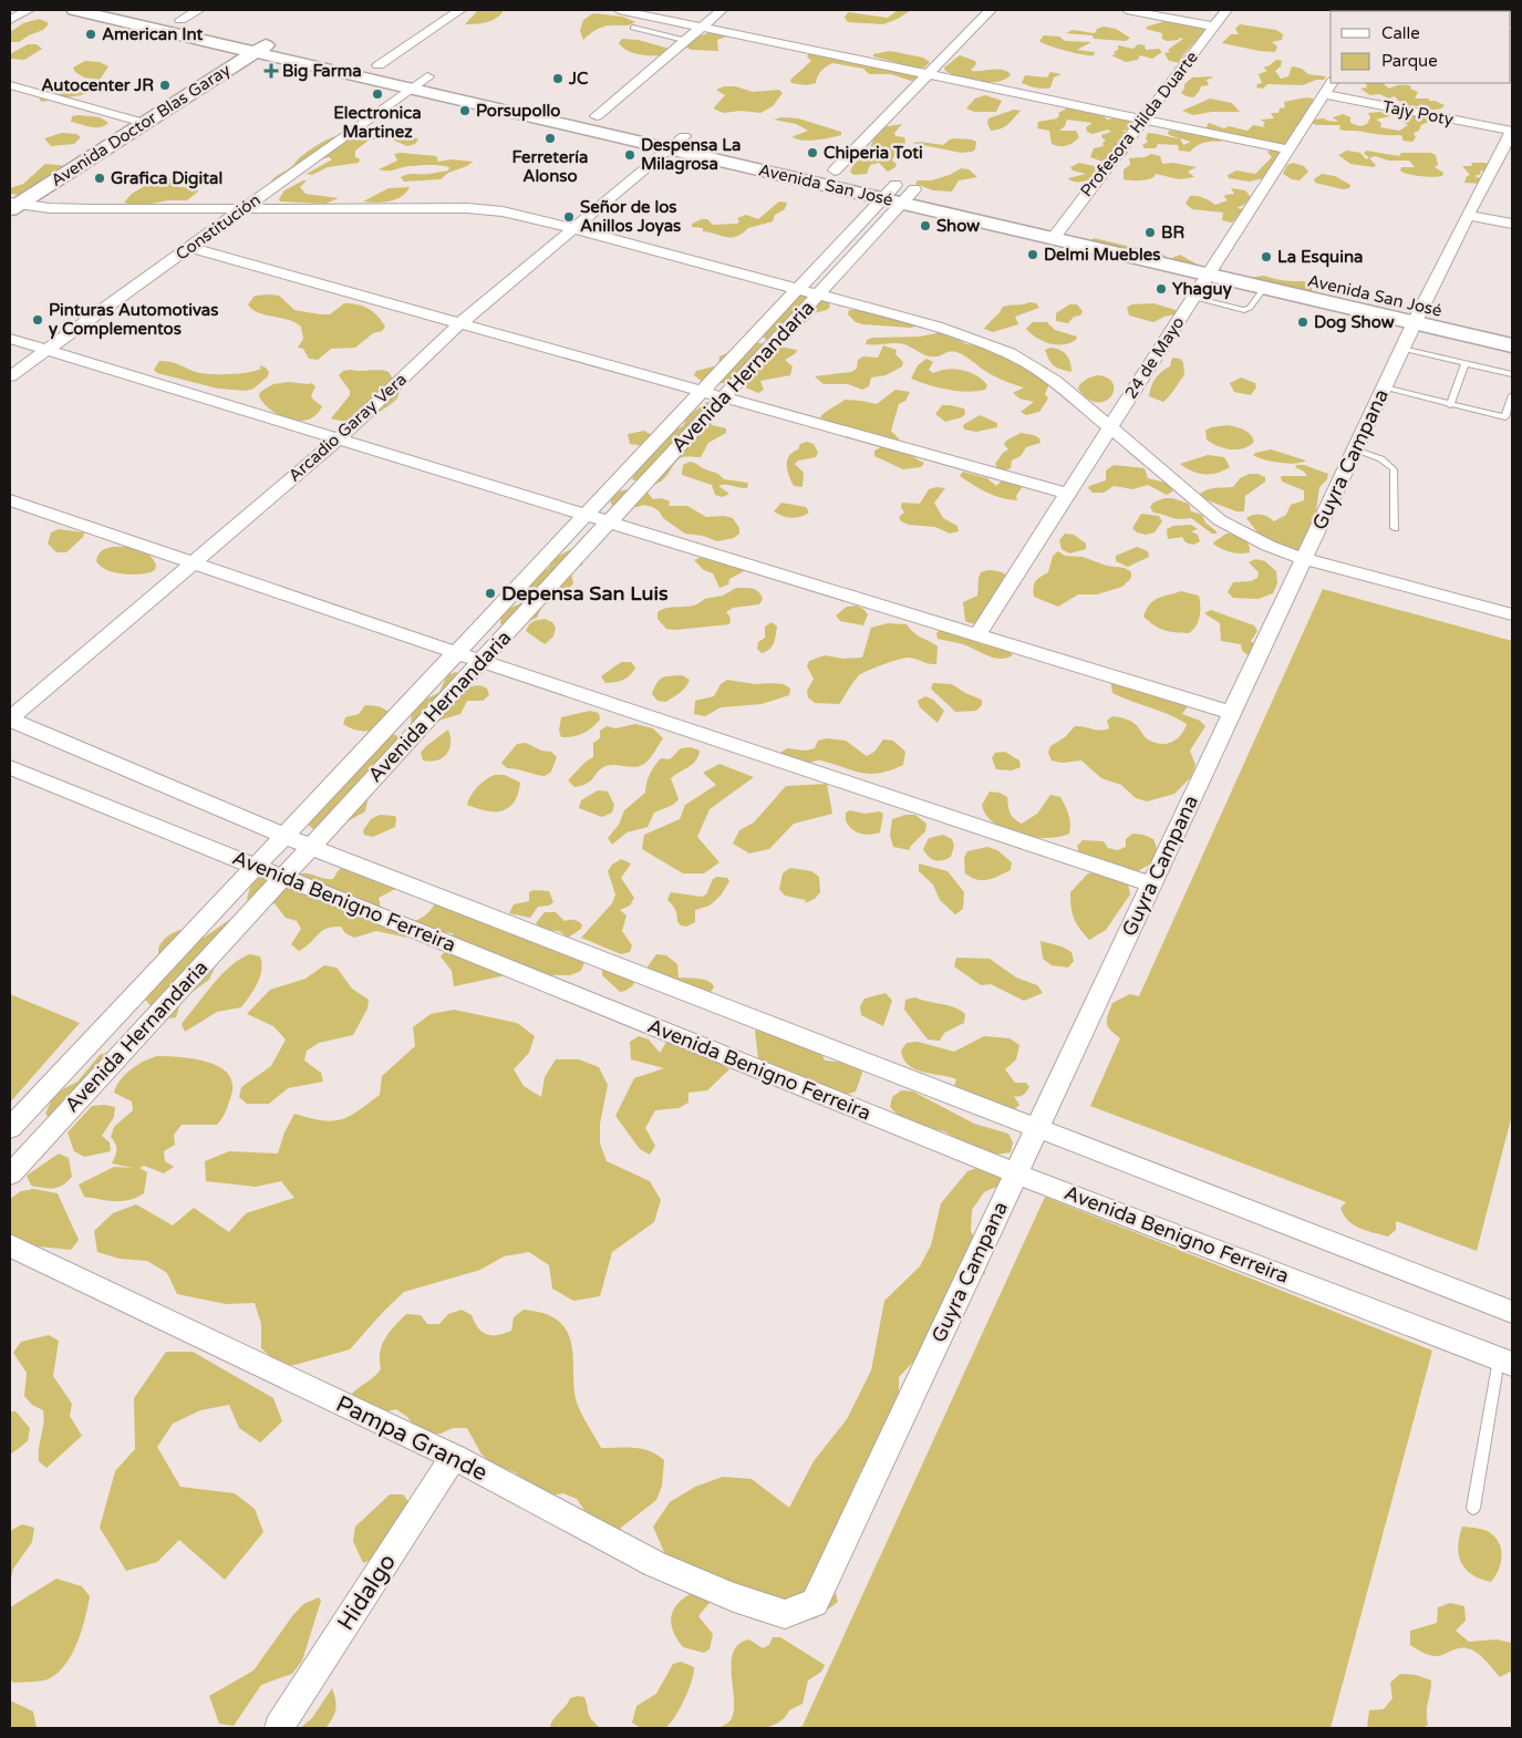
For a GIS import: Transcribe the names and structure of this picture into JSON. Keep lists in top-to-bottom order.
{
  "streets": {
    "street": [
      "Tajy Poty",
      "Profesora Hilda Duarte",
      "Avenida Doctor Blas Garay",
      "Avenida San José",
      "Constitución",
      "24 de Mayo",
      "Avenida Hernandaria",
      "Arcadio Garay Vera",
      "Guyra Campana",
      "Avenida Benigno Ferreira",
      "Pampa Grande",
      "Hidalgo"
    ]
  },
  "crossings": [
    ["Tajy Poty", "24 de Mayo"],
    ["Tajy Poty", "Guyra Campana"],
    ["Profesora Hilda Duarte", "Avenida San José"],
    ["Avenida Doctor Blas Garay", "Avenida San José"],
    ["Avenida San José", "Constitución"],
    ["Avenida San José", "24 de Mayo"],
    ["Avenida San José", "Avenida Hernandaria"],
    ["Avenida San José", "Arcadio Garay Vera"],
    ["Avenida San José", "Guyra Campana"],
    ["Avenida Hernandaria", "Avenida Benigno Ferreira"],
    ["Arcadio Garay Vera", "Avenida Benigno Ferreira"],
    ["Guyra Campana", "Avenida Benigno Ferreira"],
    ["Guyra Campana", "Pampa Grande"],
    ["Pampa Grande", "Hidalgo"]
  ],
  "places": {
    "other": [
      "American Int",
      "JC",
      "Autocenter JR",
      "Electronica Martinez",
      "Porsupollo",
      "Ferretería Alonso",
      "Chiperia Toti",
      "Despensa La Milagrosa",
      "Grafica Digital",
      "Señor de los Anillos Joyas",
      "Show",
      "BR",
      "Delmi Muebles",
      "La Esquina",
      "Yhaguy",
      "Pinturas Automotivas y Complementos",
      "Dog Show",
      "Depensa San Luis"
    ],
    "health": ["Big Farma"]
  },
  "legend": ["Calle", "Parque"]
}
